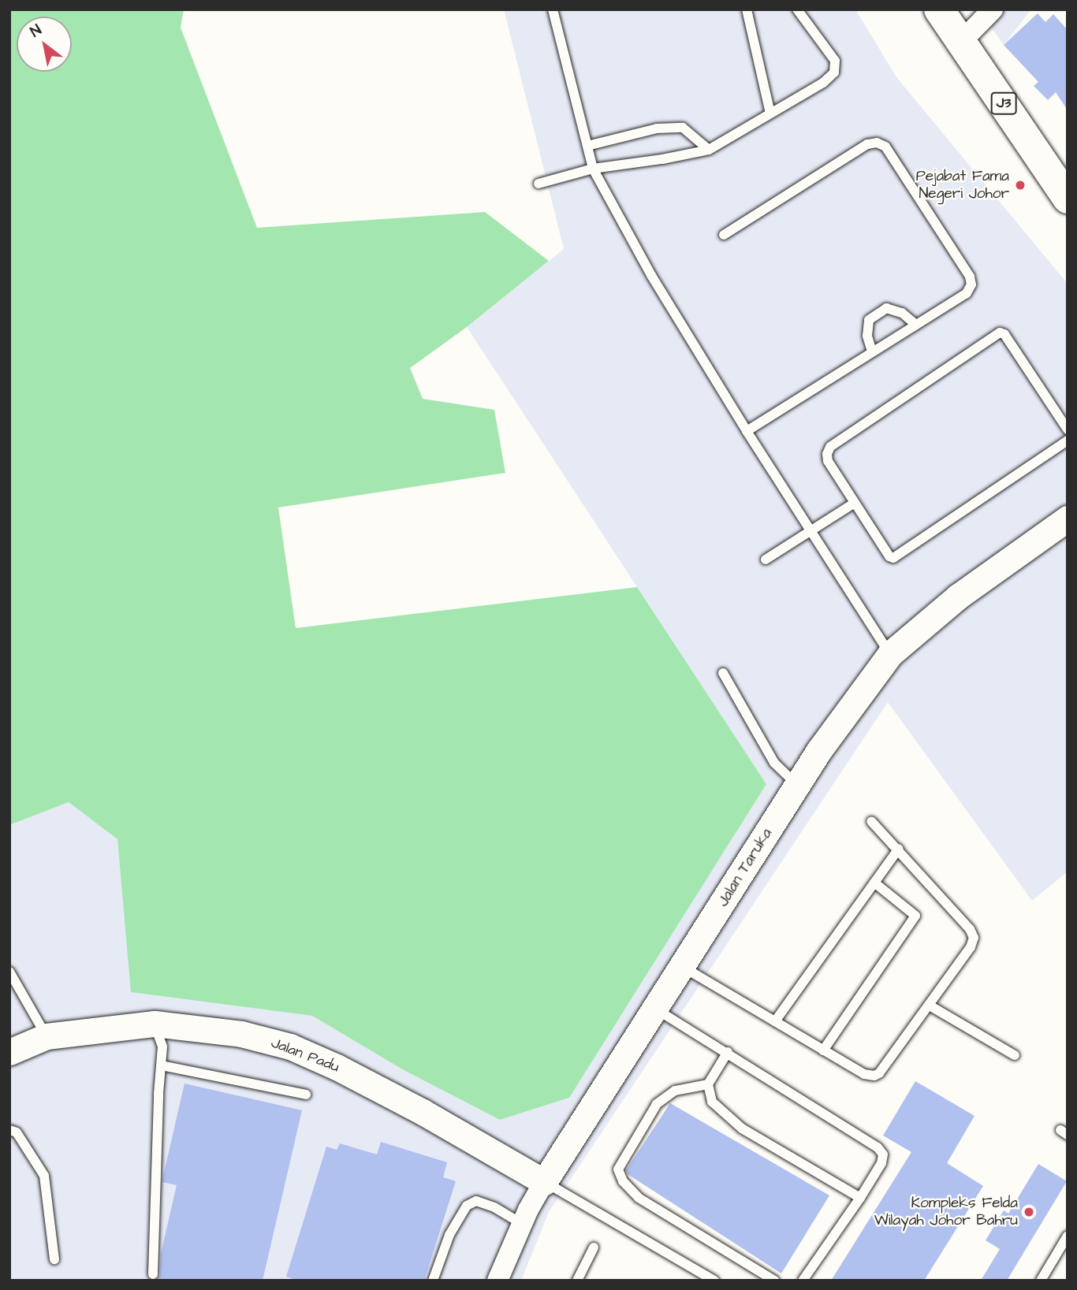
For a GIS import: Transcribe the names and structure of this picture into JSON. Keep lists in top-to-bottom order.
{
  "streets": {
    "main road": ["J3"],
    "street": ["Jalan Taruka", "Jalan Padu"]
  },
  "crossings": [
    ["Jalan Taruka", "Jalan Padu"]
  ],
  "places": ["Pejabat Fama Negeri Johor", "Kompleks Felda Wilayah Johor Bahru"],
  "north": "top left"
}
